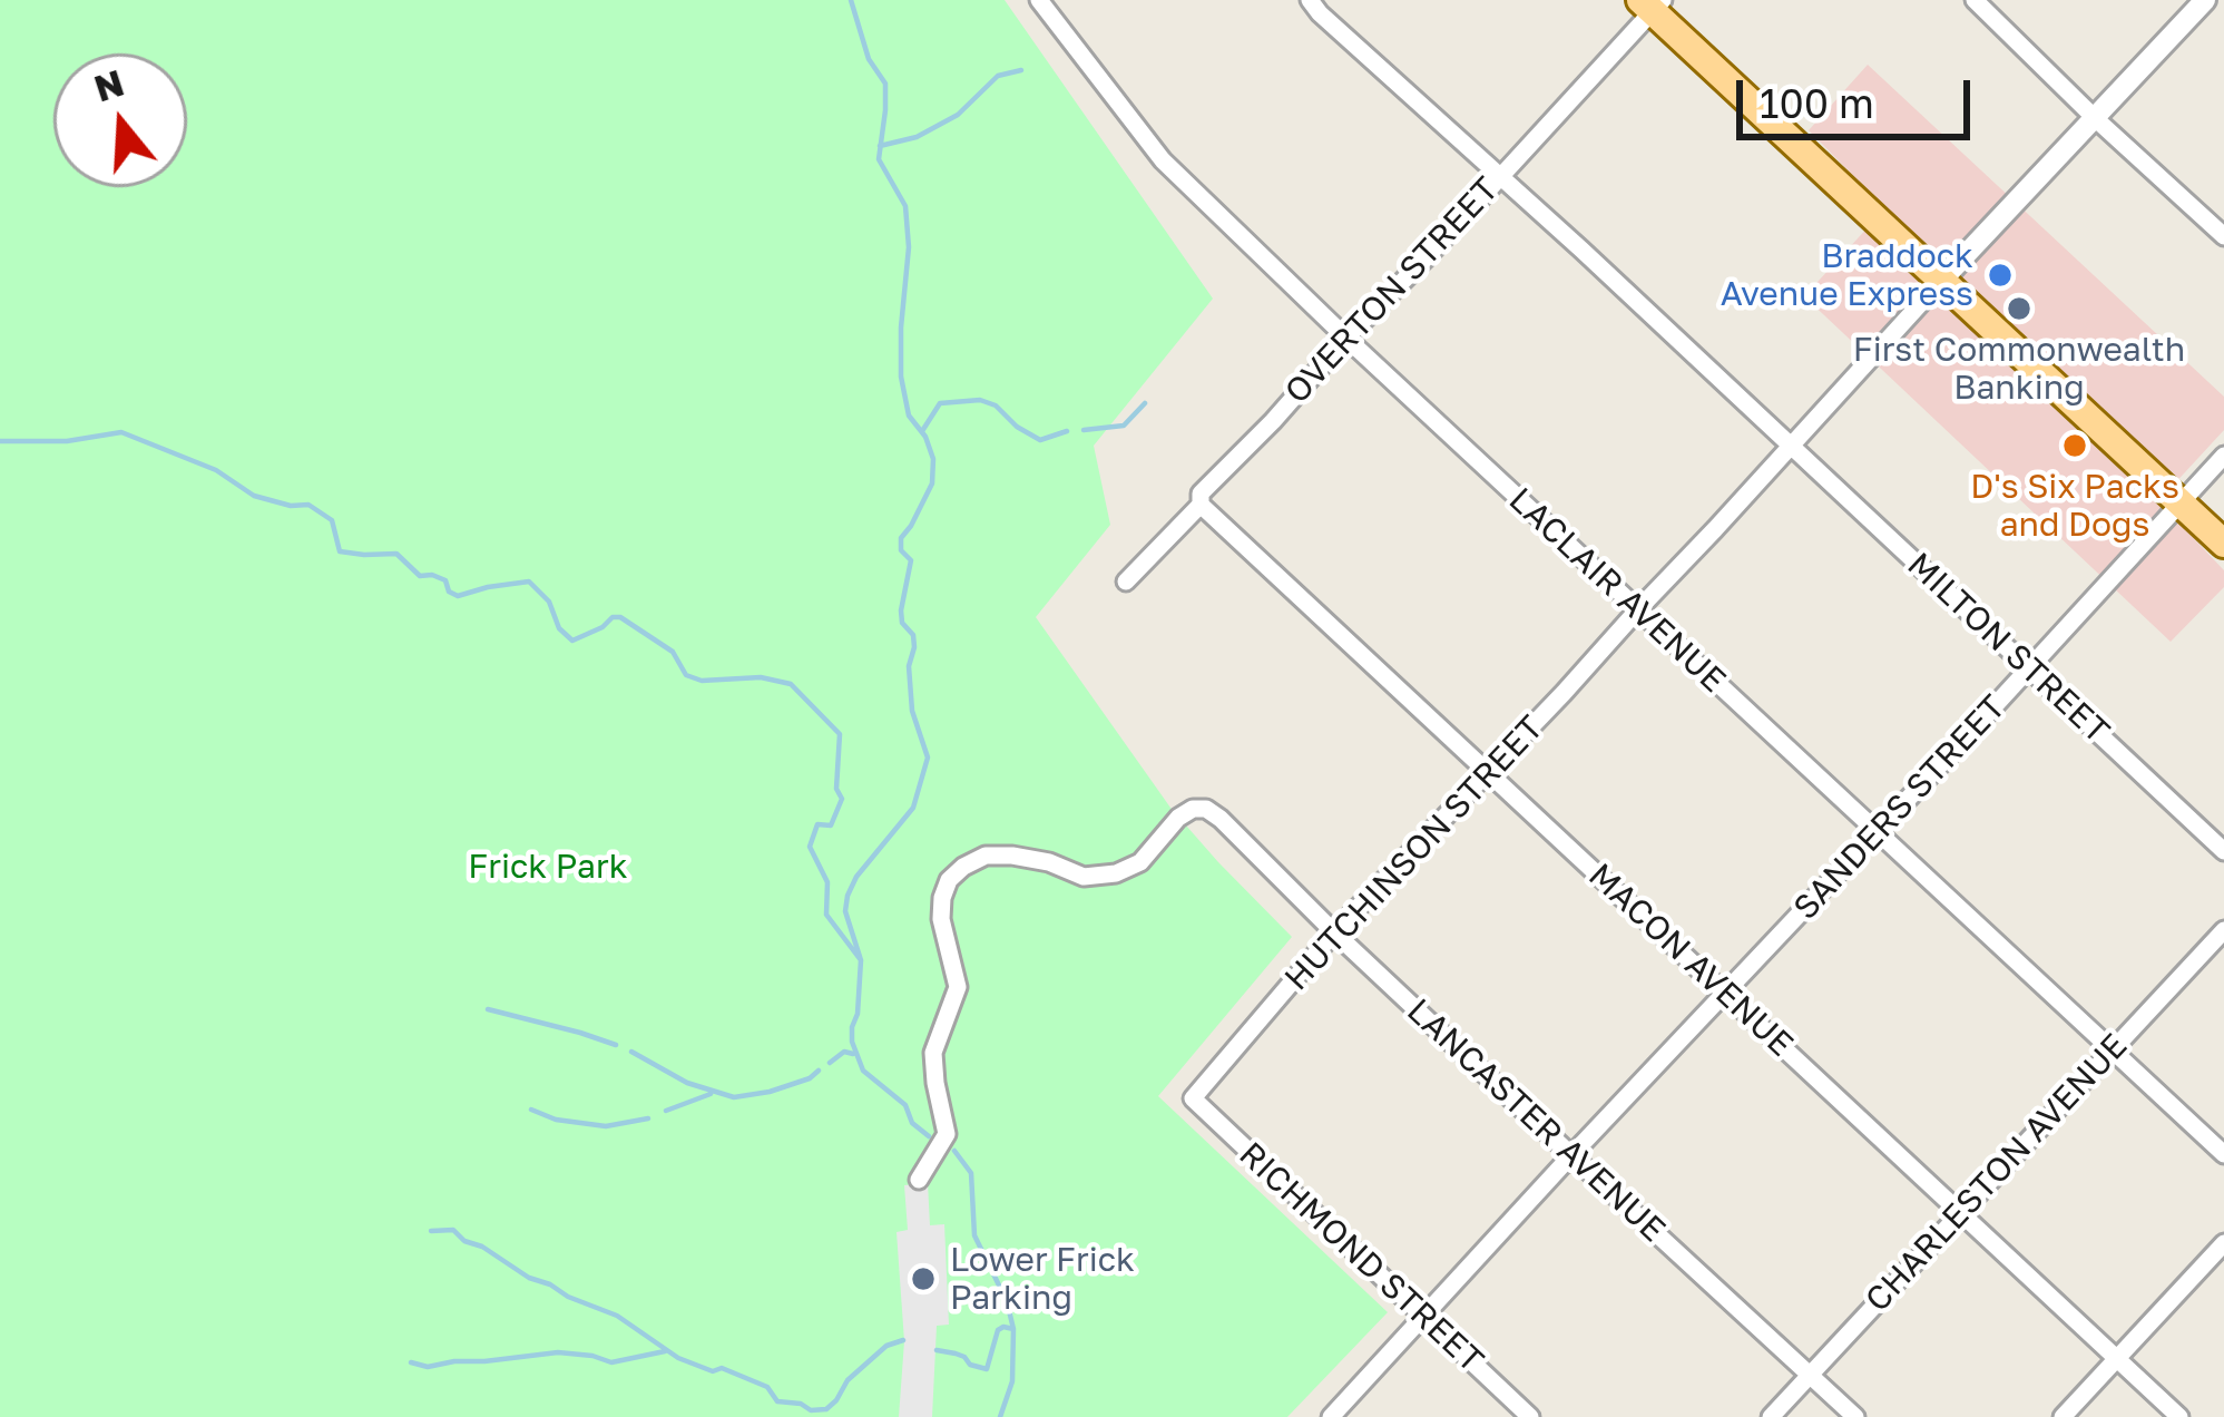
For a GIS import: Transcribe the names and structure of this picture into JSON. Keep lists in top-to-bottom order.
{
  "streets": {
    "street": [
      "OVERTON STREET",
      "LACLAIR AVENUE",
      "MILTON STREET",
      "SANDERS STREET",
      "HUTCHINSON STREET",
      "MACON AVENUE",
      "LANCASTER AVENUE",
      "CHARLESTON AVENUE",
      "RICHMOND STREET"
    ]
  },
  "crossings": [
    ["OVERTON STREET", "LACLAIR AVENUE"],
    ["OVERTON STREET", "MILTON STREET"],
    ["OVERTON STREET", "MACON AVENUE"],
    ["LACLAIR AVENUE", "SANDERS STREET"],
    ["LACLAIR AVENUE", "HUTCHINSON STREET"],
    ["LACLAIR AVENUE", "CHARLESTON AVENUE"],
    ["MILTON STREET", "SANDERS STREET"],
    ["MILTON STREET", "HUTCHINSON STREET"],
    ["SANDERS STREET", "MACON AVENUE"],
    ["SANDERS STREET", "LANCASTER AVENUE"],
    ["SANDERS STREET", "RICHMOND STREET"],
    ["HUTCHINSON STREET", "MACON AVENUE"],
    ["HUTCHINSON STREET", "LANCASTER AVENUE"],
    ["HUTCHINSON STREET", "RICHMOND STREET"],
    ["MACON AVENUE", "CHARLESTON AVENUE"],
    ["LANCASTER AVENUE", "CHARLESTON AVENUE"]
  ],
  "parks": ["Frick Park"],
  "places": [
    "Braddock Avenue Express",
    "First Commonwealth Banking",
    "D's Six Packs and Dogs",
    "Lower Frick Parking"
  ],
  "scale_bar": "100 m",
  "north": "top"
}
